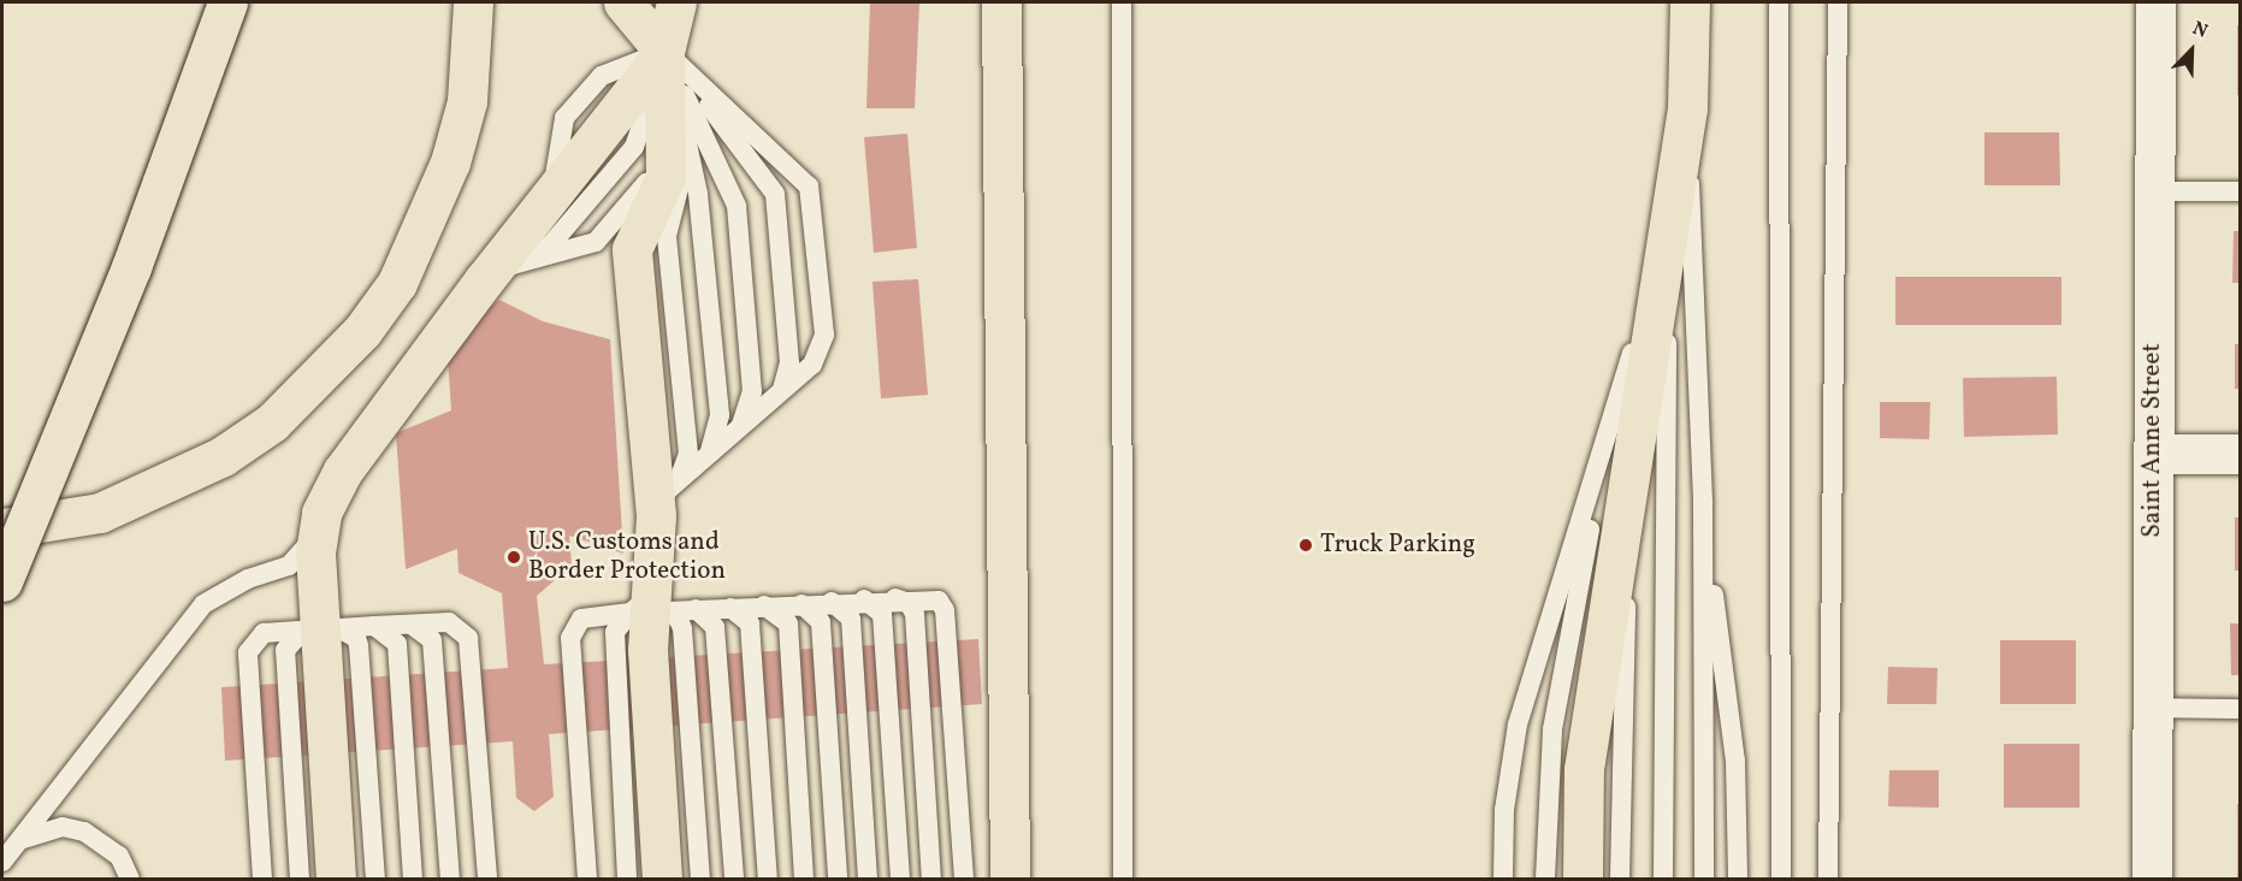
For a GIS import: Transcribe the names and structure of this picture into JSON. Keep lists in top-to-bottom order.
{
  "streets": {
    "street": ["Saint Anne Street"]
  },
  "places": ["Truck Parking", "U.S. Customs and Border Protection"],
  "north": "top right"
}
